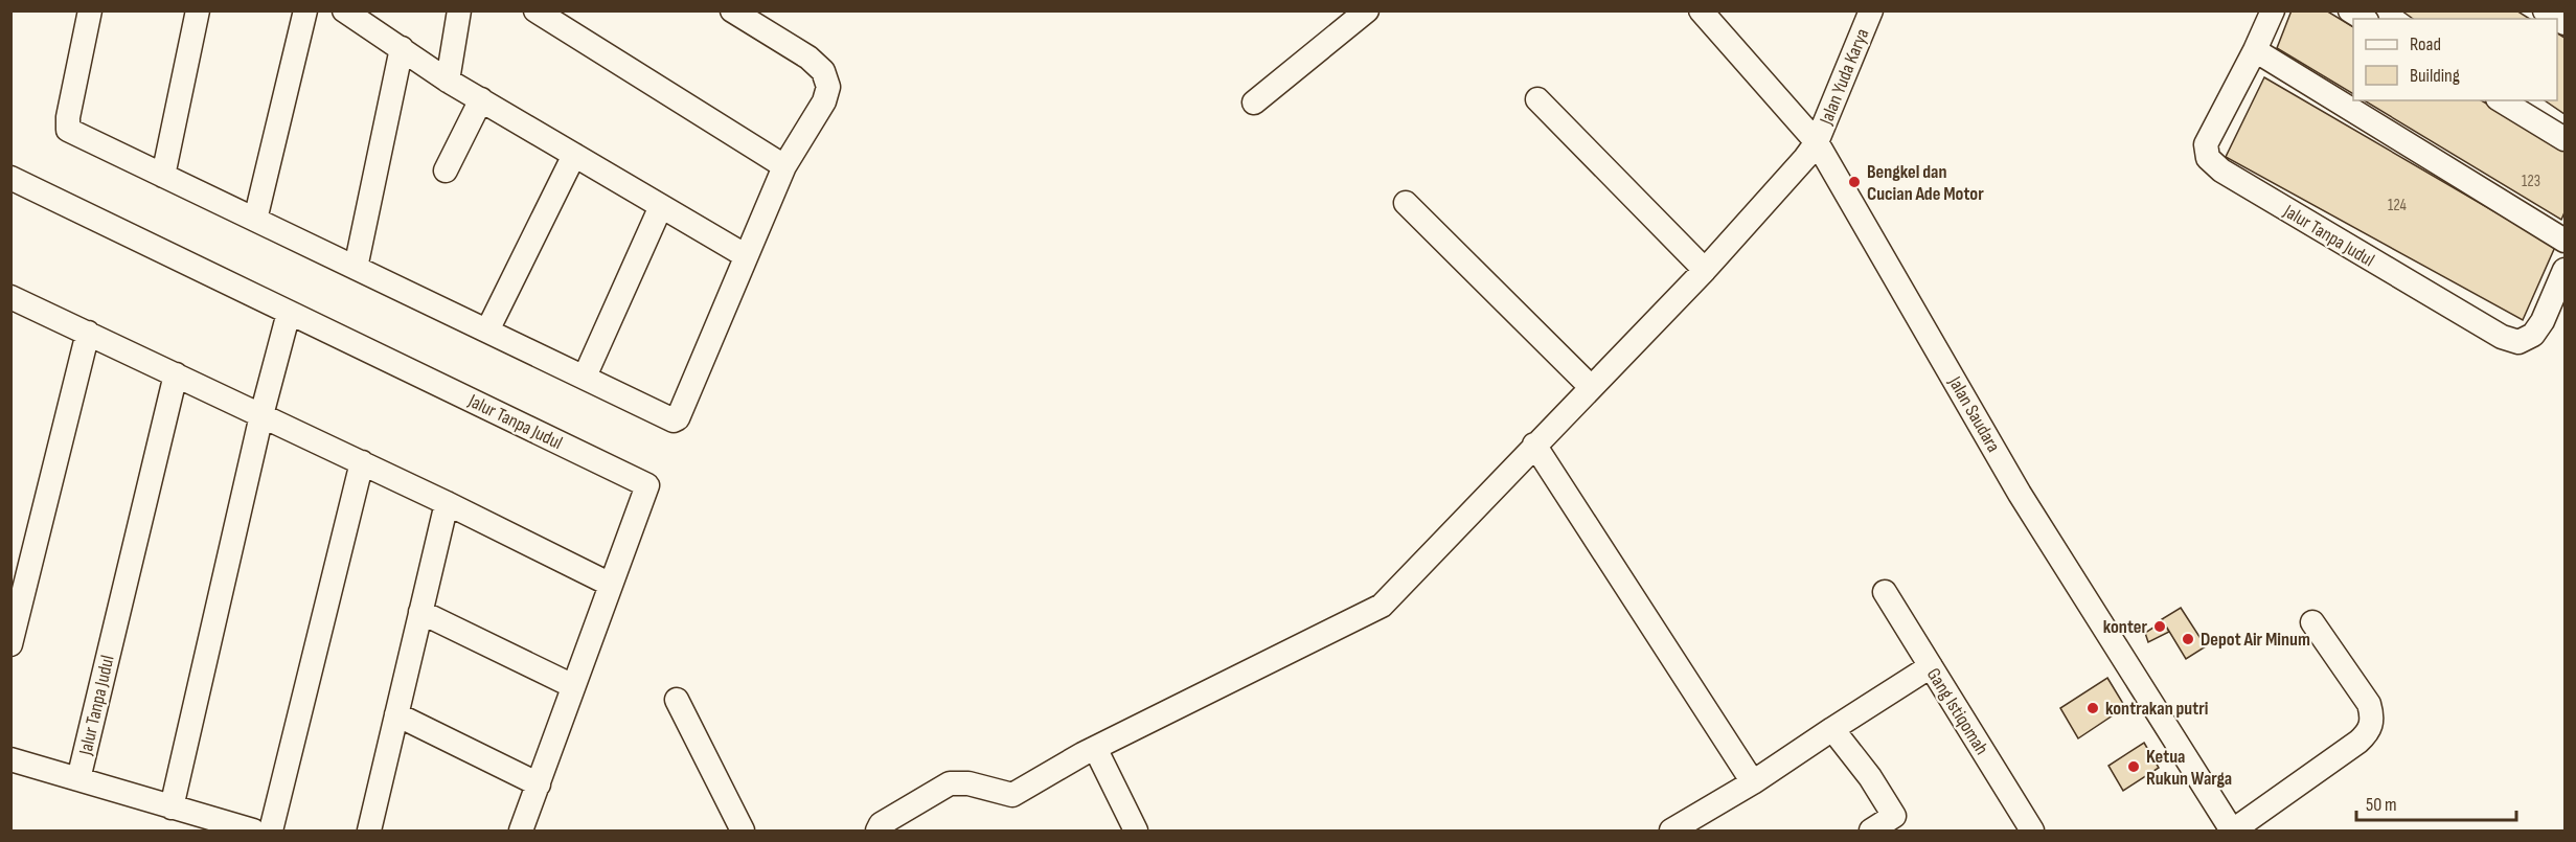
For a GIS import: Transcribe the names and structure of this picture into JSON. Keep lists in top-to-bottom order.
{
  "streets": {
    "street": [
      "Jalan Yuda Karya",
      "Jalur Tanpa Judul",
      "Jalan Saudara",
      "Gang Istiqomah"
    ]
  },
  "crossings": [
    ["Jalan Yuda Karya", "Jalan Saudara"]
  ],
  "places": [
    "Bengkel dan Cucian Ade Motor",
    "konter",
    "Depot Air Minum",
    "kontrakan putri",
    "Ketua Rukun Warga"
  ],
  "house_numbers": ["123", "124"],
  "legend": ["Road", "Building"],
  "scale_bar": "50 m"
}
